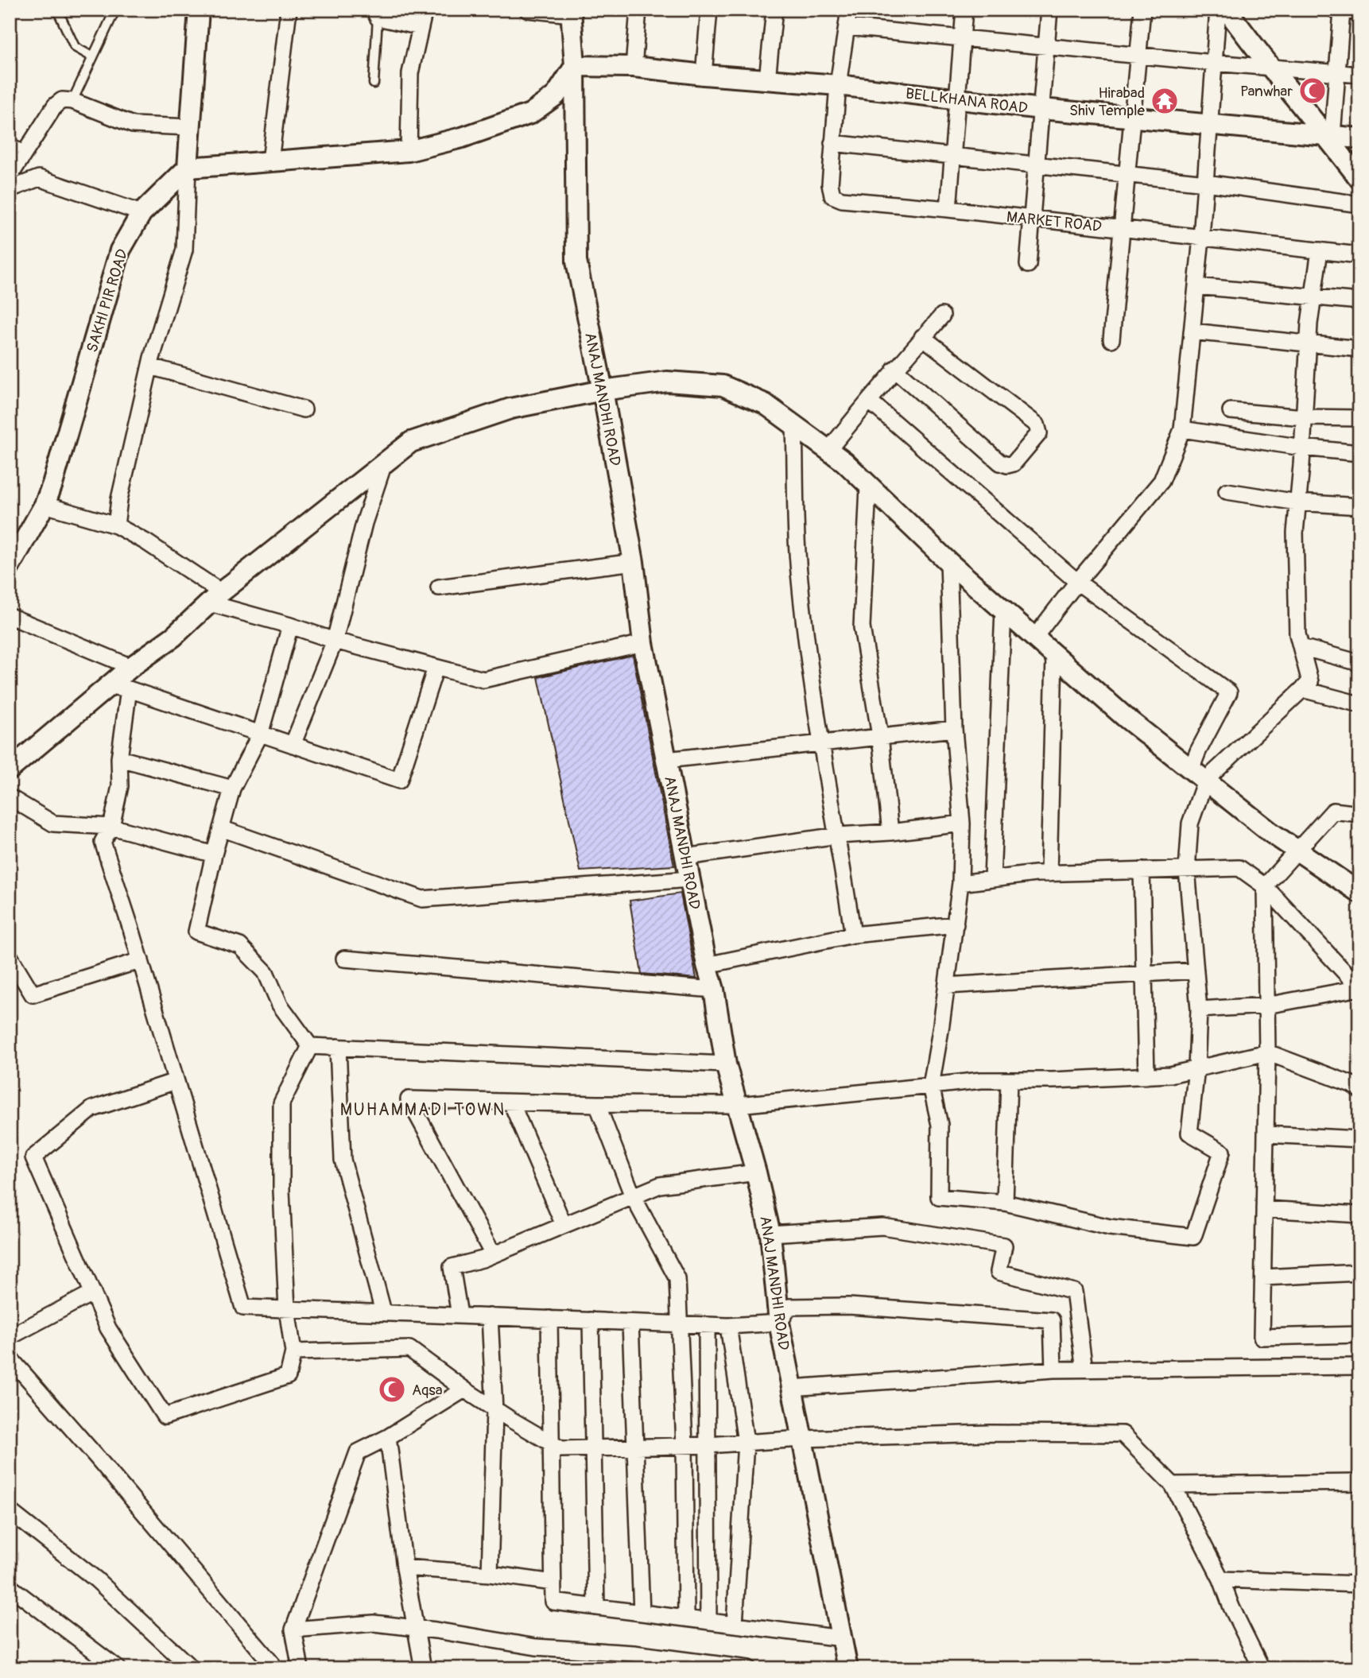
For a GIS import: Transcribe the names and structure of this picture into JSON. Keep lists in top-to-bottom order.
{
  "streets": {
    "street": [
      "BELLKHANA ROAD",
      "MARKET ROAD",
      "SAKHI PIR ROAD",
      "ANAJ MANDHI ROAD"
    ]
  },
  "crossings": [
    ["BELLKHANA ROAD", "ANAJ MANDHI ROAD"]
  ],
  "districts": ["MUHAMMADI TOWN"],
  "places": {
    "mosque": ["Panwhar", "Aqsa"],
    "temple": ["Hirabad Shiv Temple"]
  }
}
